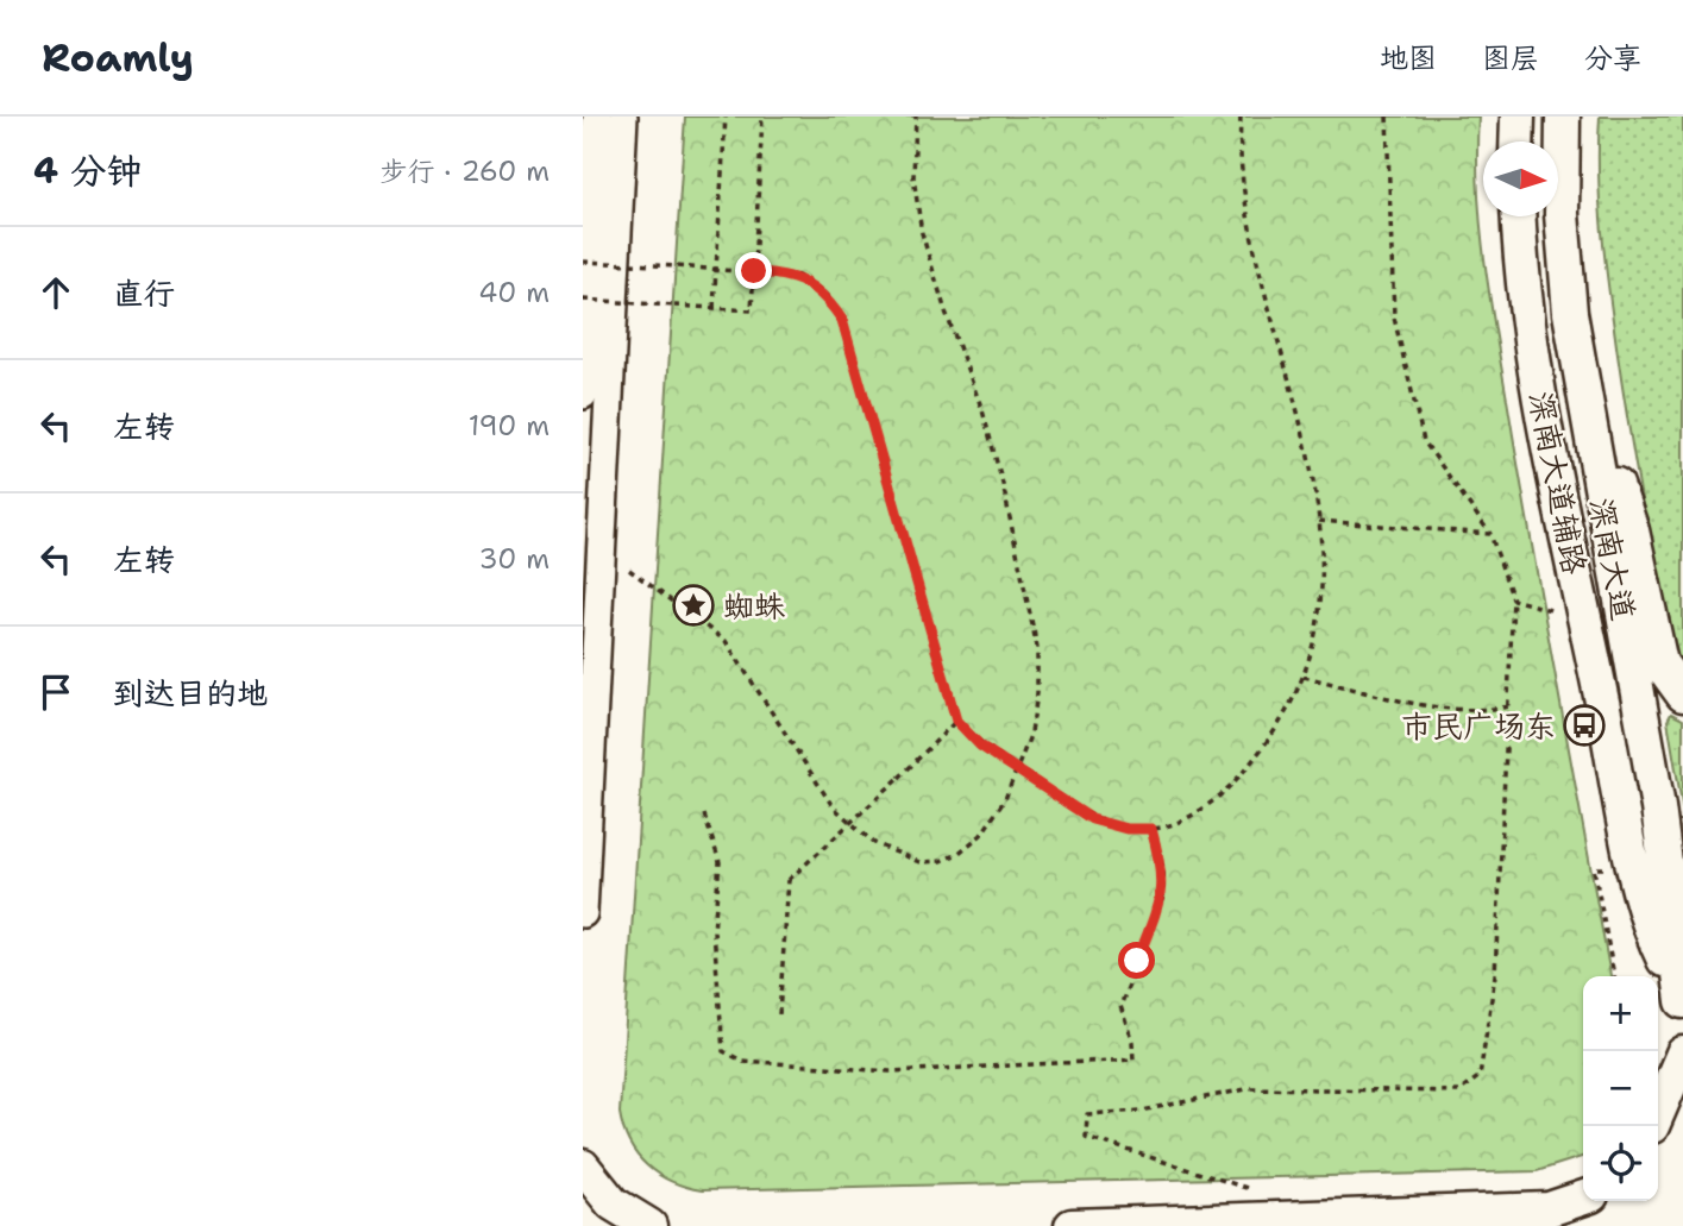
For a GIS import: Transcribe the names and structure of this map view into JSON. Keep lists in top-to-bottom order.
{
  "streets": {
    "main road": ["深南大道辅路", "深南大道"]
  },
  "crossings": [
    ["深南大道辅路", "深南大道"]
  ],
  "places": {
    "place": ["蜘蛛"],
    "bus stop": ["市民广场东"]
  },
  "north": "right",
  "page": {
    "header": "Roamly",
    "nav": ["地图", "图层", "分享"],
    "heading": ["4 分钟", "步行 · 260 m"],
    "list": [
      ["直行", "40 m"],
      ["左转", "190 m"],
      ["左转", "30 m"],
      "到达目的地"
    ],
    "map_buttons": ["+", "−"]
  }
}
